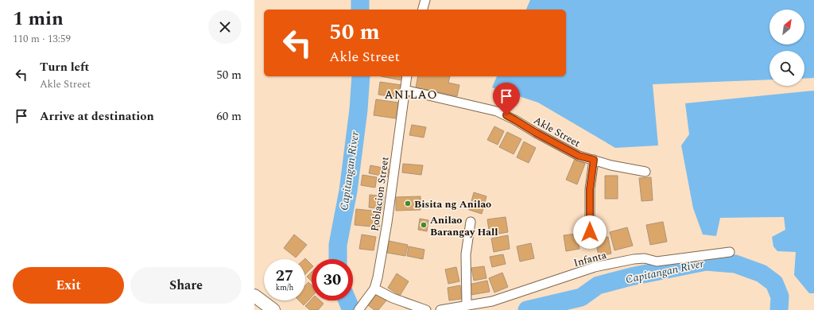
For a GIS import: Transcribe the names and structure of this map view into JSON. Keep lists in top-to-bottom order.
{
  "streets": {
    "street": ["Akle Street", "Poblacion Street", "Infanta"]
  },
  "crossings": [
    ["Akle Street", "Poblacion Street"]
  ],
  "districts": ["ANILAO"],
  "water": ["Capitangan River"],
  "places": ["Bisita ng Anilao", "Anilao Barangay Hall"],
  "north": "top right",
  "page": {
    "heading": ["1 min", "110 m · 13:59"],
    "turn": ["50 m", "Akle Street"],
    "list": [
      {
        "name": "Turn left",
        "note": "Akle Street",
        "value": "50 m"
      },
      {
        "name": "Arrive at destination",
        "value": "60 m"
      }
    ],
    "speed": "27 km/h",
    "limit": "30",
    "buttons": ["Exit", "Share"]
  }
}
